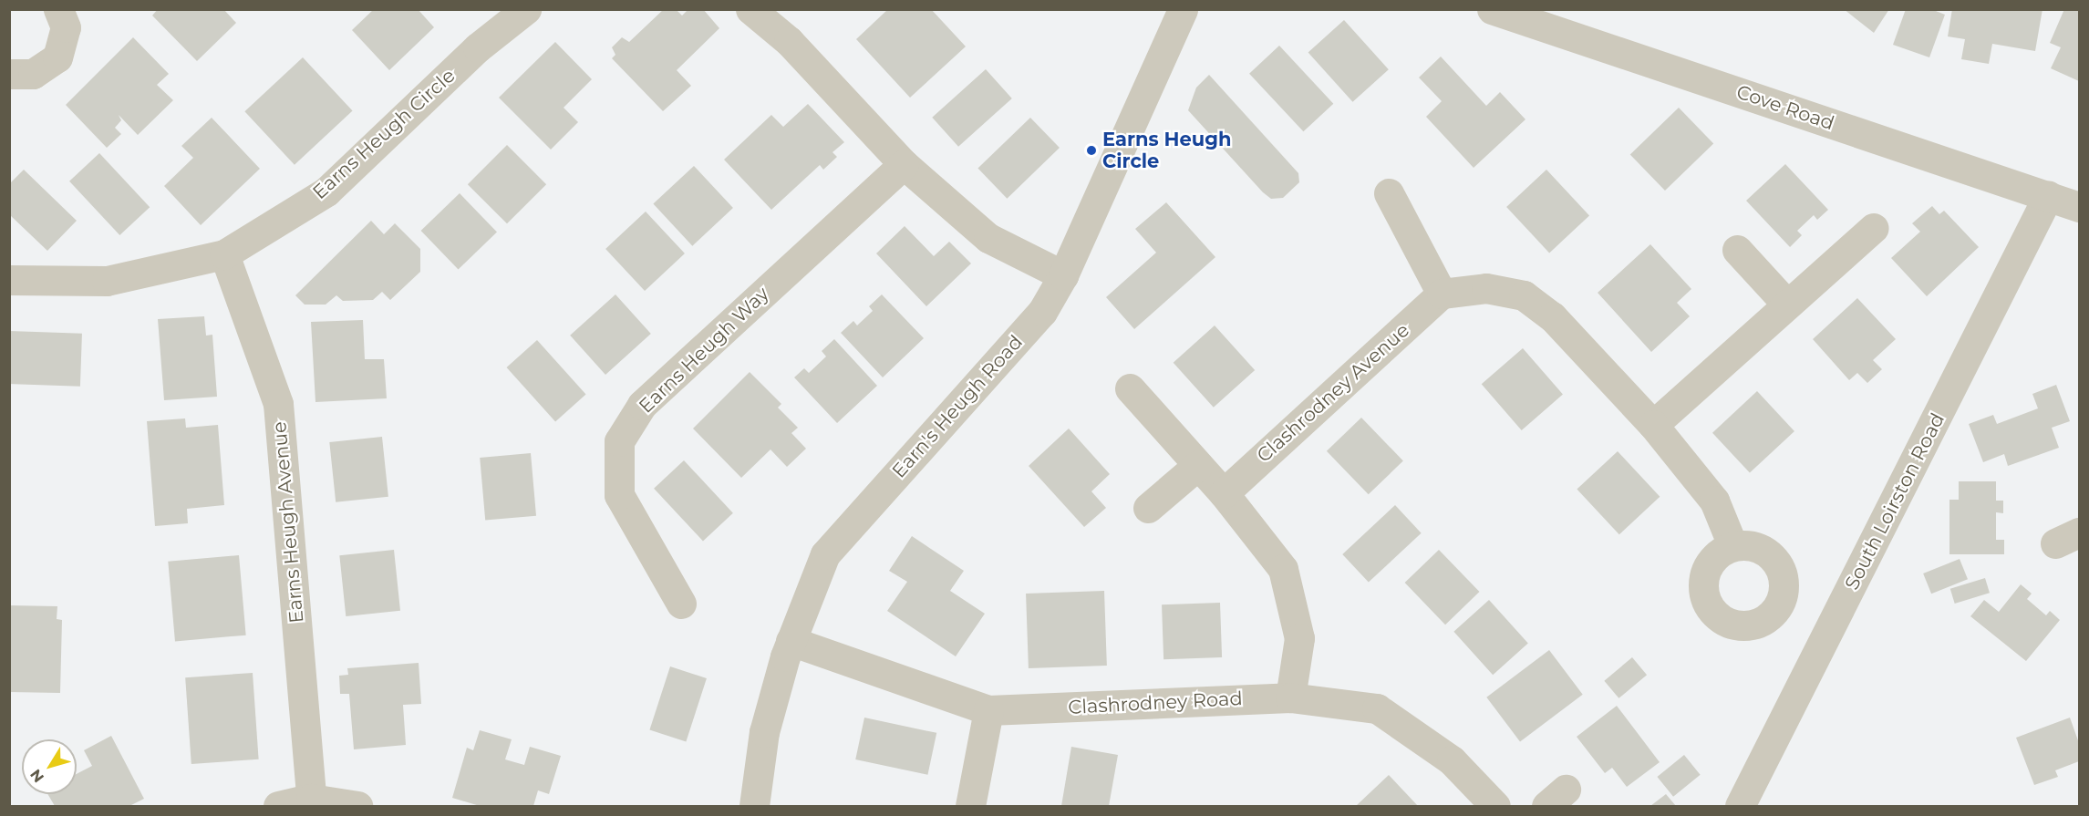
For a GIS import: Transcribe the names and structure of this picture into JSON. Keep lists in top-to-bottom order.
{
  "streets": {
    "street": [
      "Cove Road",
      "Earns Heugh Circle",
      "Earns Heugh Way",
      "Clashrodney Avenue",
      "Earn's Heugh Road",
      "South Loirston Road",
      "Earns Heugh Avenue",
      "Clashrodney Road"
    ]
  },
  "crossings": [
    ["Cove Road", "South Loirston Road"],
    ["Earns Heugh Circle", "Earns Heugh Avenue"],
    ["Earn's Heugh Road", "Clashrodney Road"]
  ],
  "places": ["Earns Heugh Circle"],
  "north": "bottom left"
}
